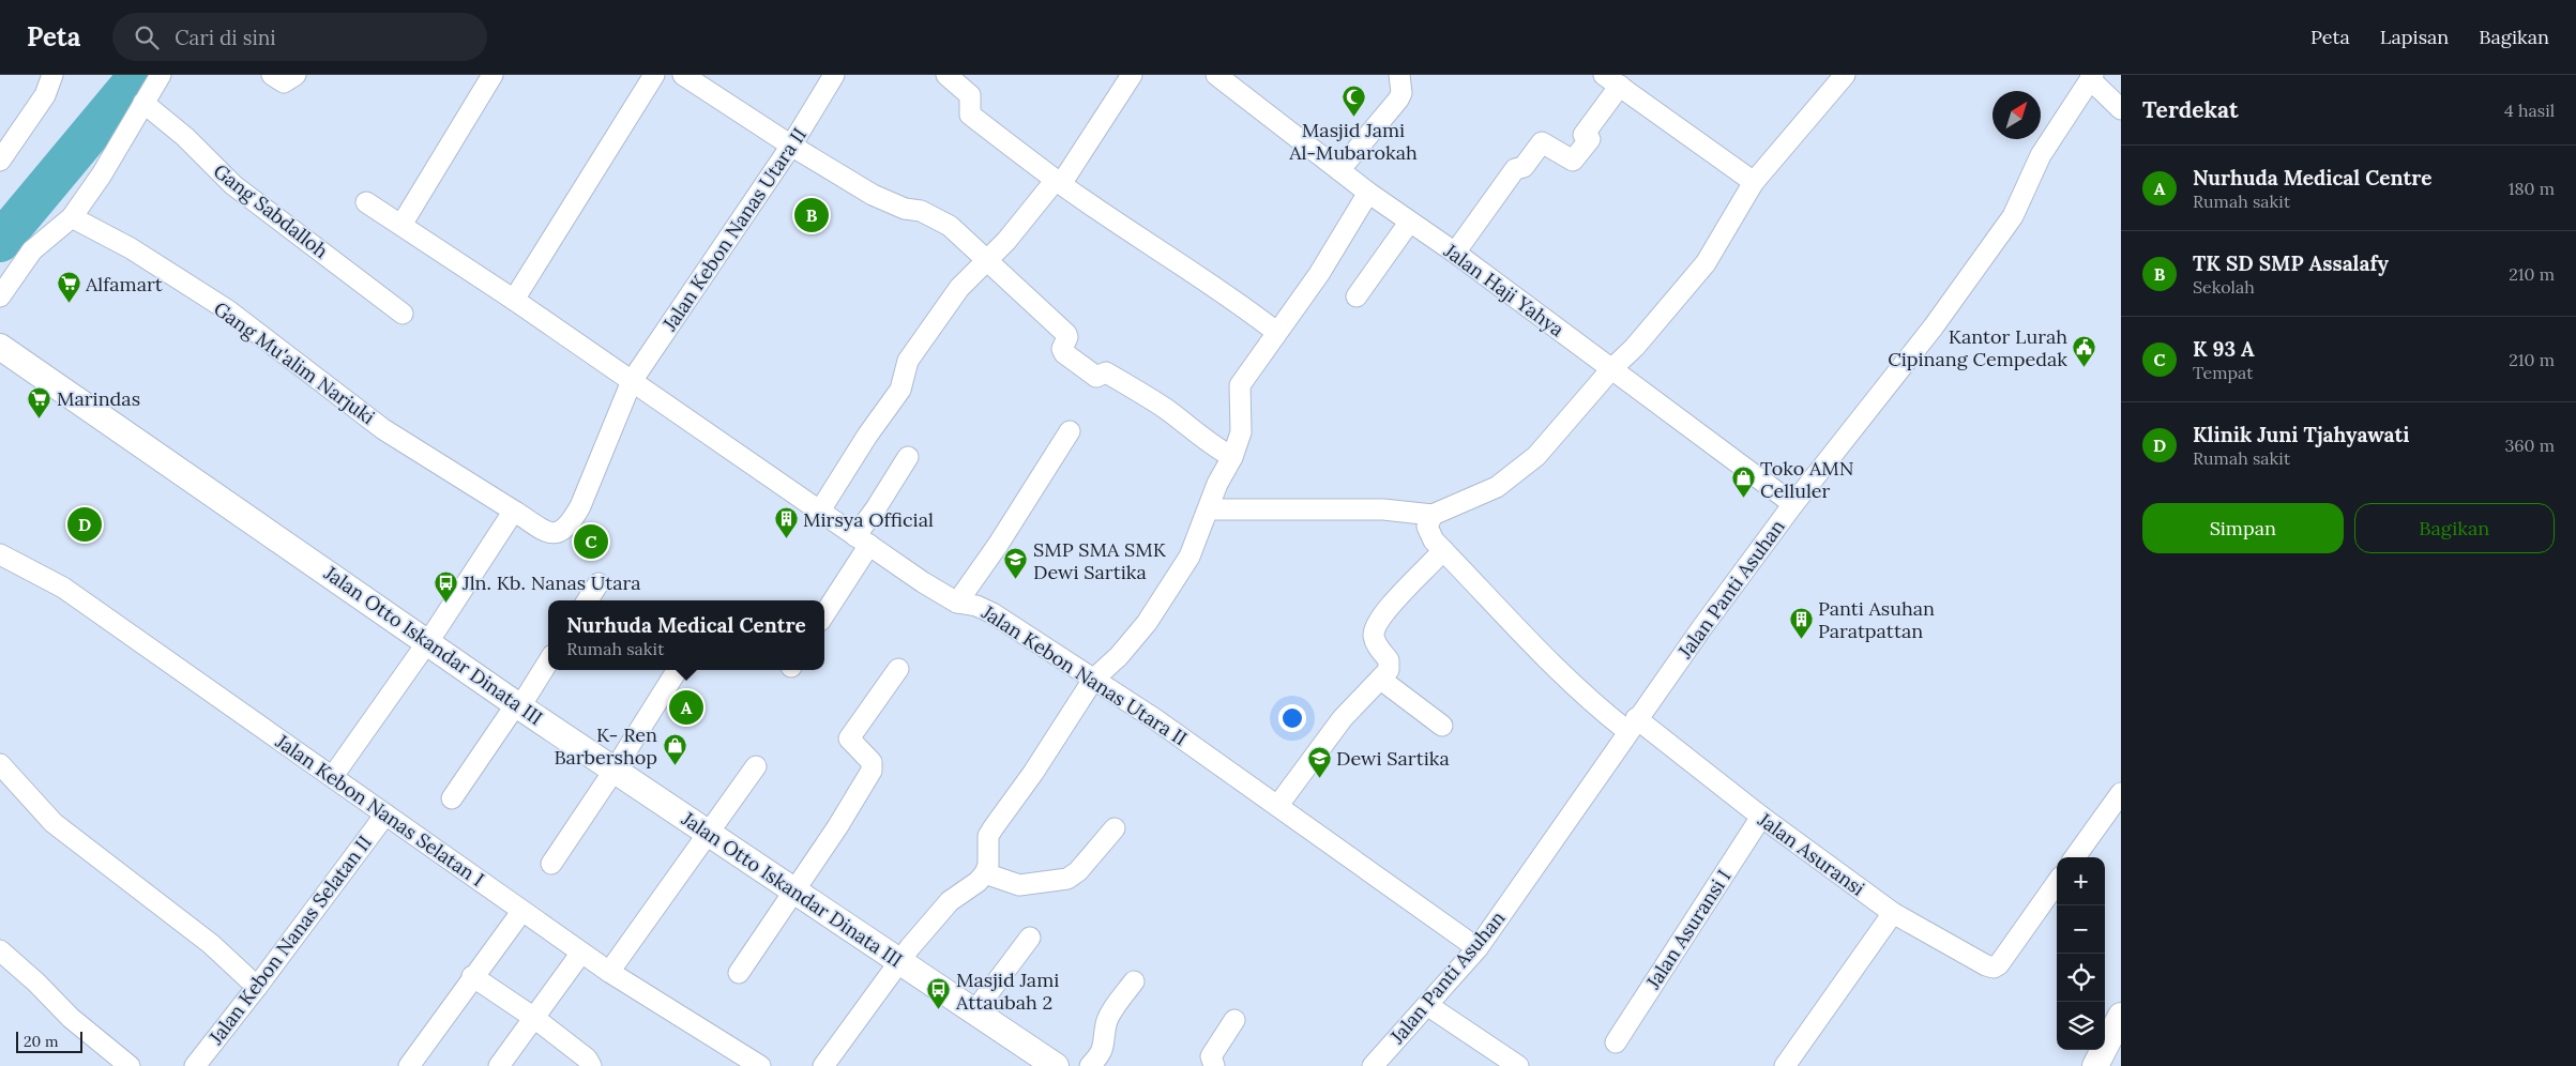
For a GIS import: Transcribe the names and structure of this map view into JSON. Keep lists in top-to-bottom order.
{
  "streets": {
    "street": [
      "Gang Sabdalloh",
      "Jalan Kebon Nanas Utara II",
      "Jalan Haji Yahya",
      "Gang Mu'alim Narjuki",
      "Jalan Panti Asuhan",
      "Jalan Otto Iskandar Dinata III",
      "Jalan Kebon Nanas Selatan I",
      "Jalan Asuransi",
      "Jalan Asuransi I",
      "Jalan Kebon Nanas Selatan II"
    ]
  },
  "crossings": [
    ["Jalan Kebon Nanas Utara II", "Gang Mu'alim Narjuki"],
    ["Jalan Kebon Nanas Utara II", "Jalan Panti Asuhan"],
    ["Jalan Haji Yahya", "Jalan Panti Asuhan"],
    ["Jalan Panti Asuhan", "Jalan Asuransi"],
    ["Jalan Kebon Nanas Selatan I", "Jalan Kebon Nanas Selatan II"],
    ["Jalan Asuransi", "Jalan Asuransi I"]
  ],
  "places": {
    "mosque": ["Masjid Jami Al-Mubarokah"],
    "supermarket": ["Alfamart", "Marindas"],
    "public building": ["Kantor Lurah Cipinang Cempedak"],
    "shop": ["Toko AMN Celluler", "K- Ren Barbershop"],
    "building": ["Mirsya Official", "Panti Asuhan Paratpattan"],
    "school or university": ["SMP SMA SMK Dewi Sartika", "Dewi Sartika"],
    "bus stop": ["Jln. Kb. Nanas Utara", "Masjid Jami Attaubah 2"]
  },
  "scale_bar": "20 m",
  "north": "top right",
  "page": {
    "header": "Peta",
    "search": "Cari di sini",
    "nav": ["Peta", "Lapisan", "Bagikan"],
    "heading": ["Terdekat", "4 hasil"],
    "list": [
      {
        "mark": "A",
        "name": "Nurhuda Medical Centre",
        "note": "Rumah sakit",
        "value": "180 m"
      },
      {
        "mark": "B",
        "name": "TK SD SMP Assalafy",
        "note": "Sekolah",
        "value": "210 m"
      },
      {
        "mark": "C",
        "name": "K 93 A",
        "note": "Tempat",
        "value": "210 m"
      },
      {
        "mark": "D",
        "name": "Klinik Juni Tjahyawati",
        "note": "Rumah sakit",
        "value": "360 m"
      }
    ],
    "pins": [
      "B",
      "D",
      "C",
      "A"
    ],
    "buttons": ["Simpan", "Bagikan"],
    "popup": ["Nurhuda Medical Centre", "Rumah sakit"],
    "map_buttons": ["+", "−"],
    "scale": "20 m"
  }
}
